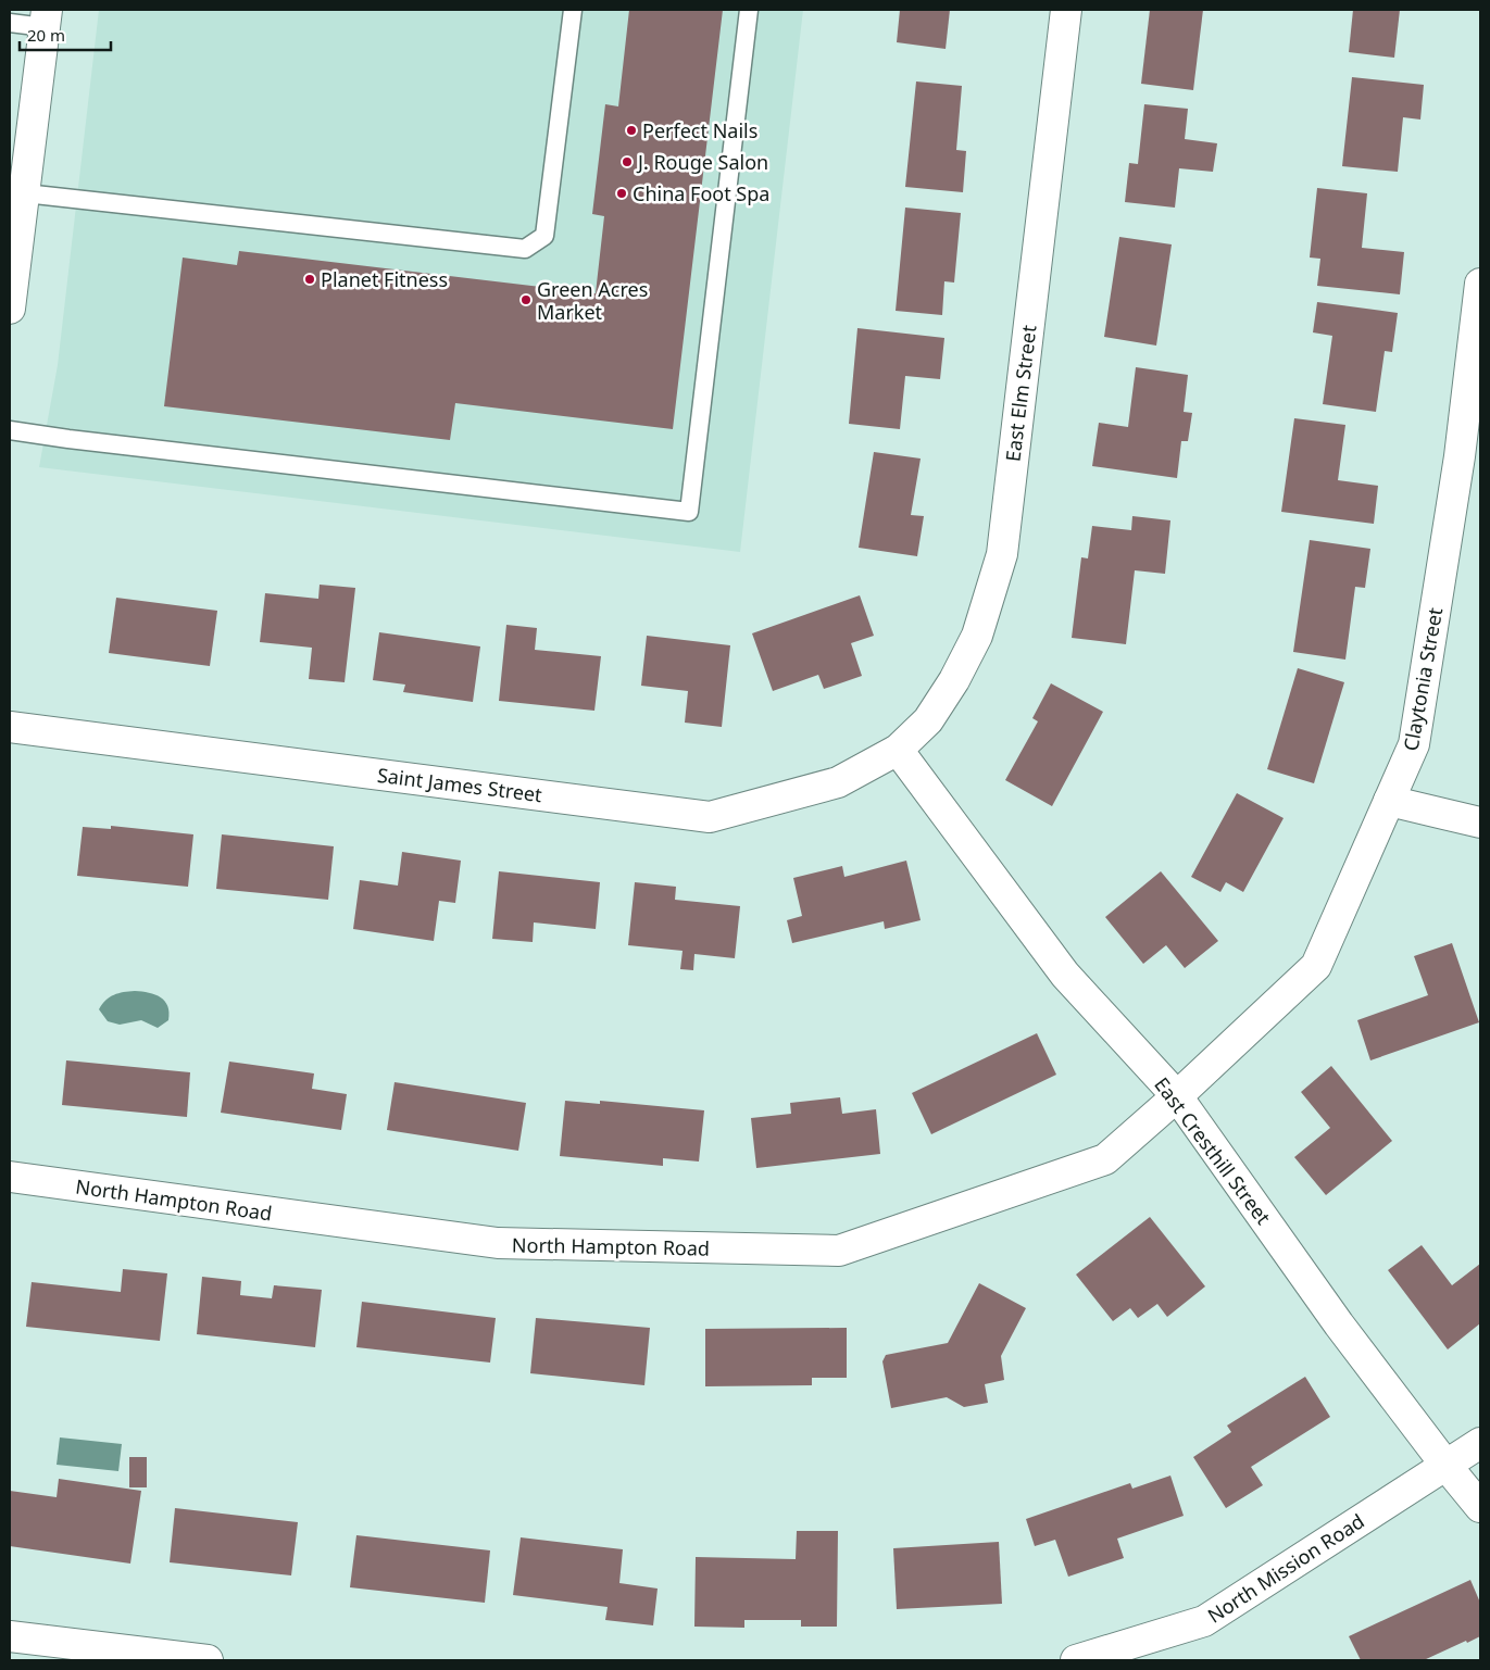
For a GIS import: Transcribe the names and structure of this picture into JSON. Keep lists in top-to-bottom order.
{
  "streets": {
    "street": [
      "East Elm Street",
      "Claytonia Street",
      "Saint James Street",
      "East Cresthill Street",
      "North Hampton Road",
      "North Mission Road"
    ]
  },
  "crossings": [
    ["East Elm Street", "Saint James Street"],
    ["East Elm Street", "East Cresthill Street"],
    ["Claytonia Street", "East Cresthill Street"],
    ["Claytonia Street", "North Hampton Road"],
    ["Saint James Street", "East Cresthill Street"],
    ["East Cresthill Street", "North Hampton Road"],
    ["East Cresthill Street", "North Mission Road"]
  ],
  "places": [
    "Perfect Nails",
    "J. Rouge Salon",
    "China Foot Spa",
    "Planet Fitness",
    "Green Acres Market"
  ],
  "scale_bar": "20 m"
}
